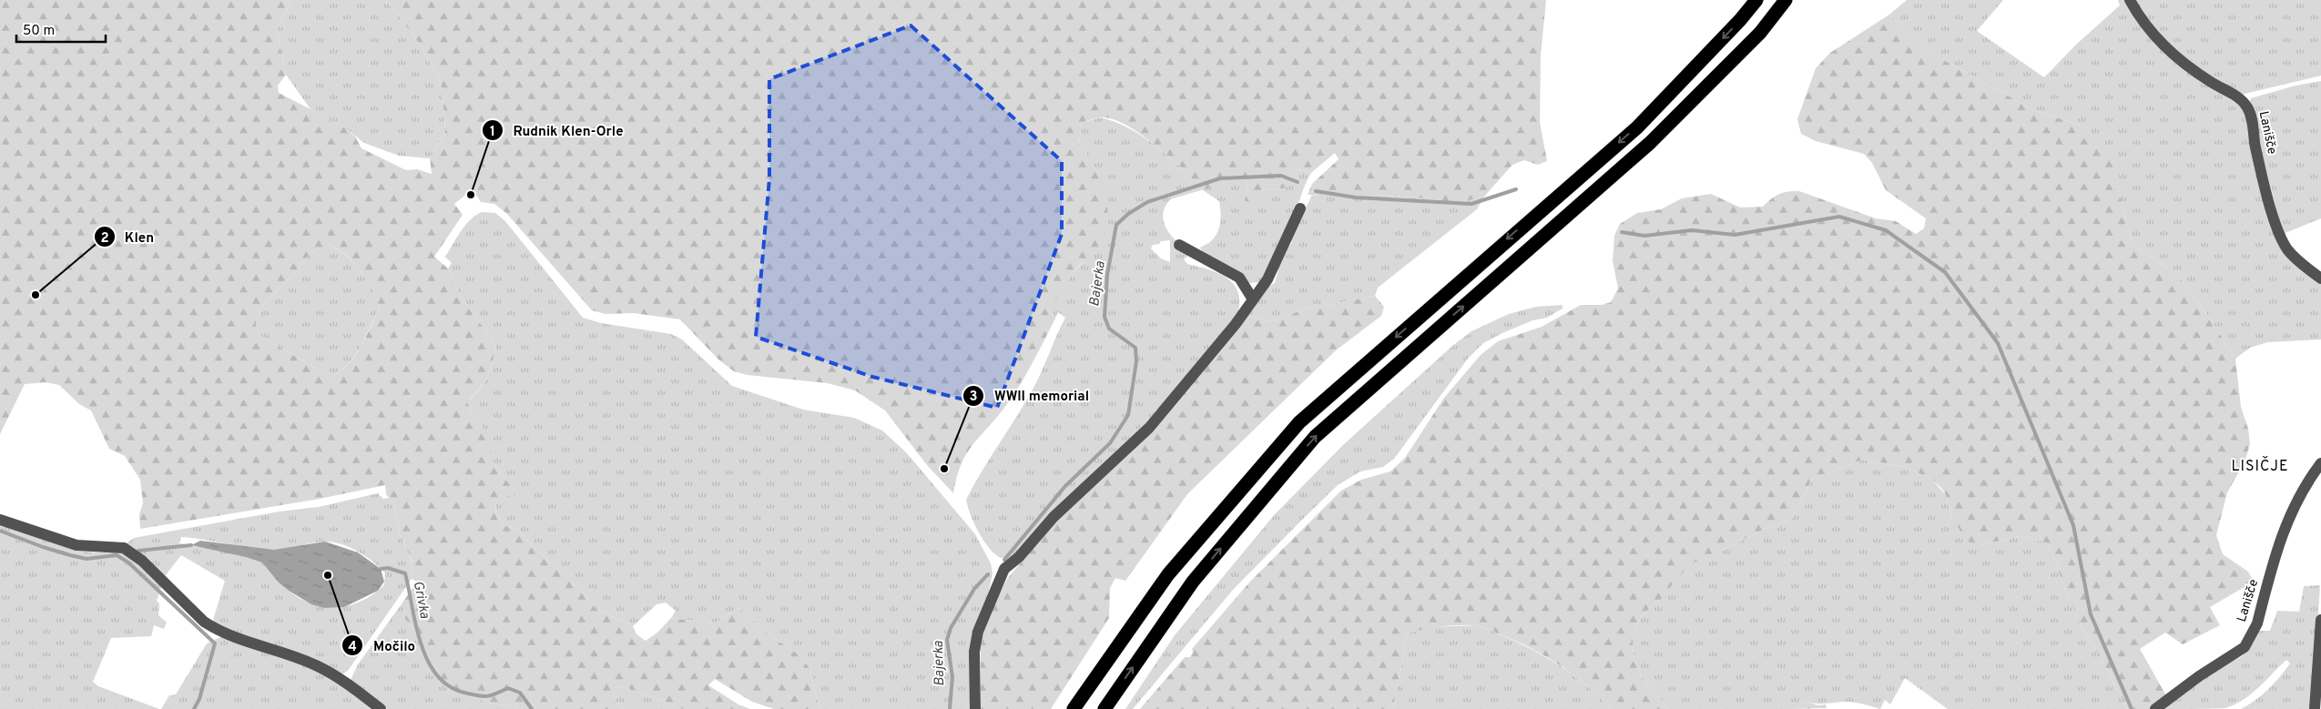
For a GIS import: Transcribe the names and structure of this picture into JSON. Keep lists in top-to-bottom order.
{
  "streets": {
    "street": ["Lanišče"]
  },
  "districts": ["LISIČJE"],
  "water": ["Bajerka", "Grivka"],
  "places": [
    "Rudnik Klen-Orle",
    "Klen",
    "WWII memorial",
    "Močilo"
  ],
  "scale_bar": "50 m"
}
